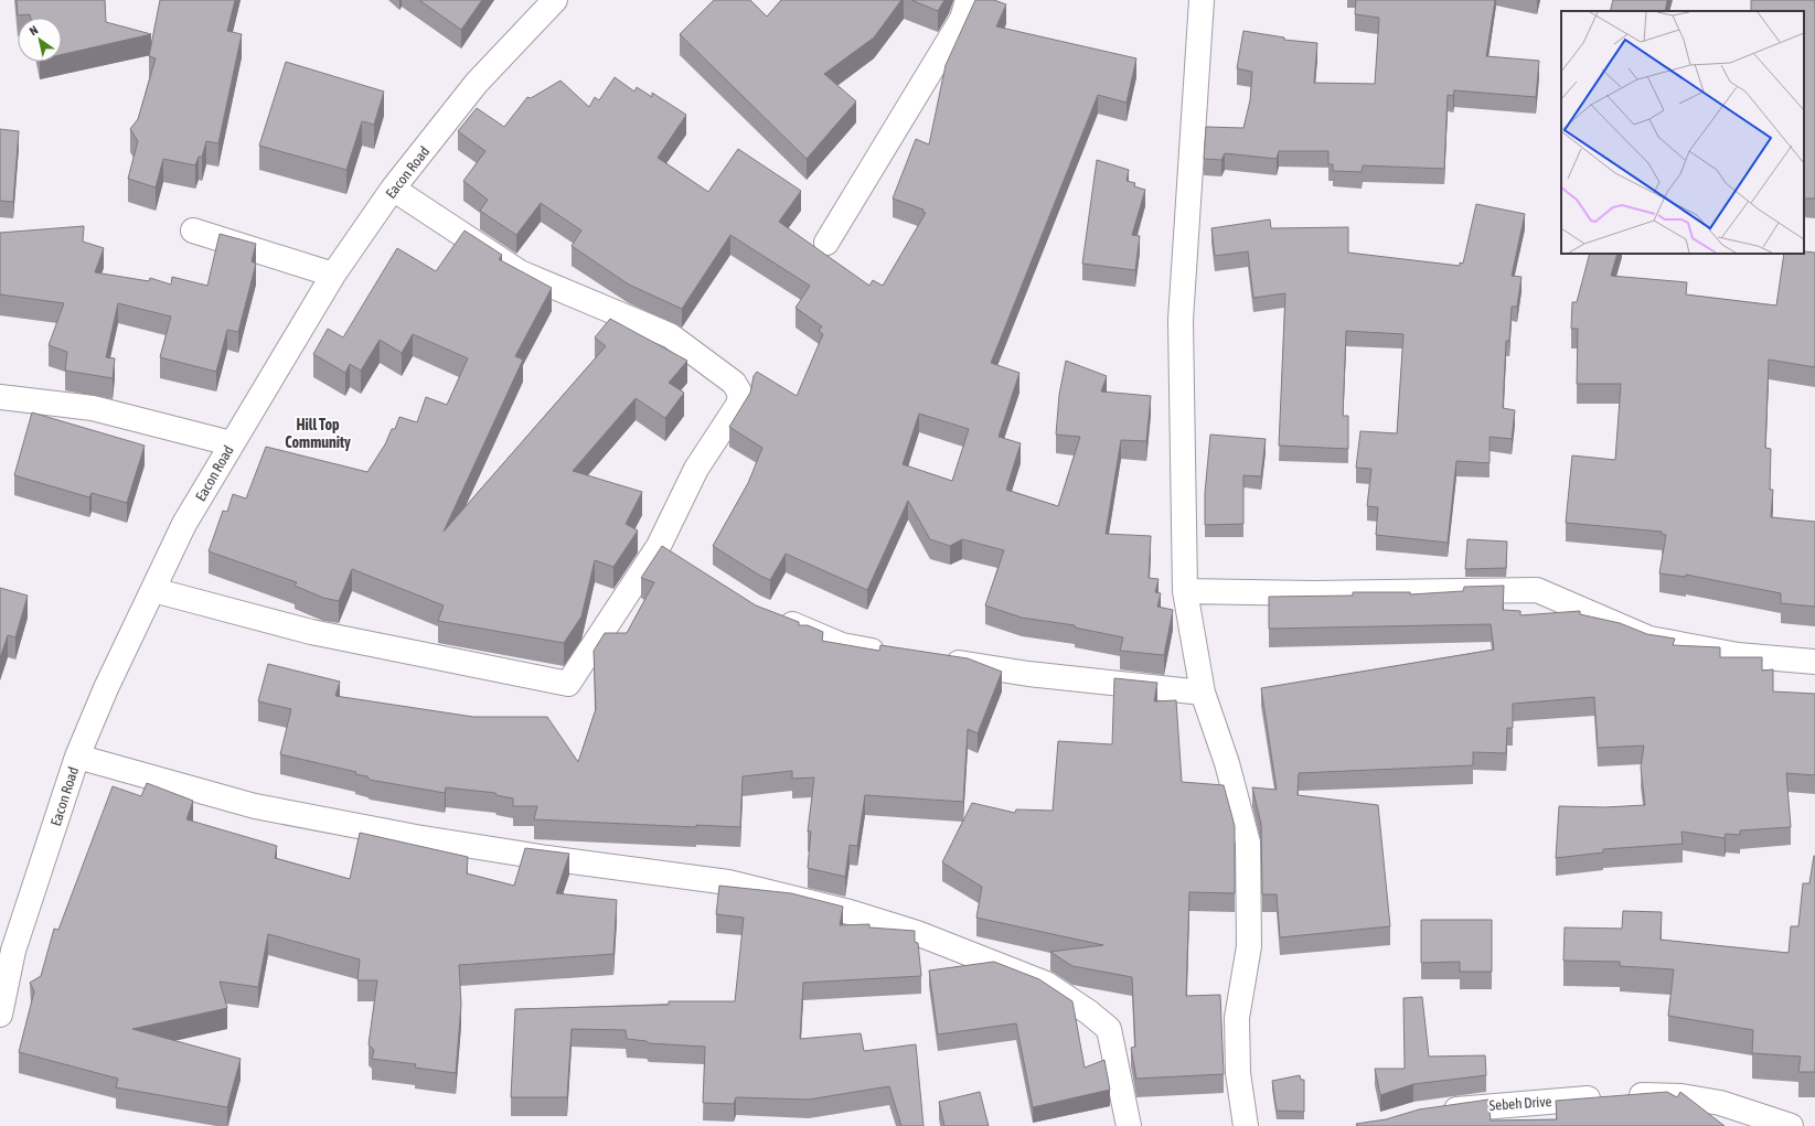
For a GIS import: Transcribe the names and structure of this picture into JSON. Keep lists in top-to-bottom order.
{
  "streets": {
    "street": ["Eacon Road", "Sebeh Drive"]
  },
  "districts": ["Hill Top Community"],
  "north": "top left"
}
